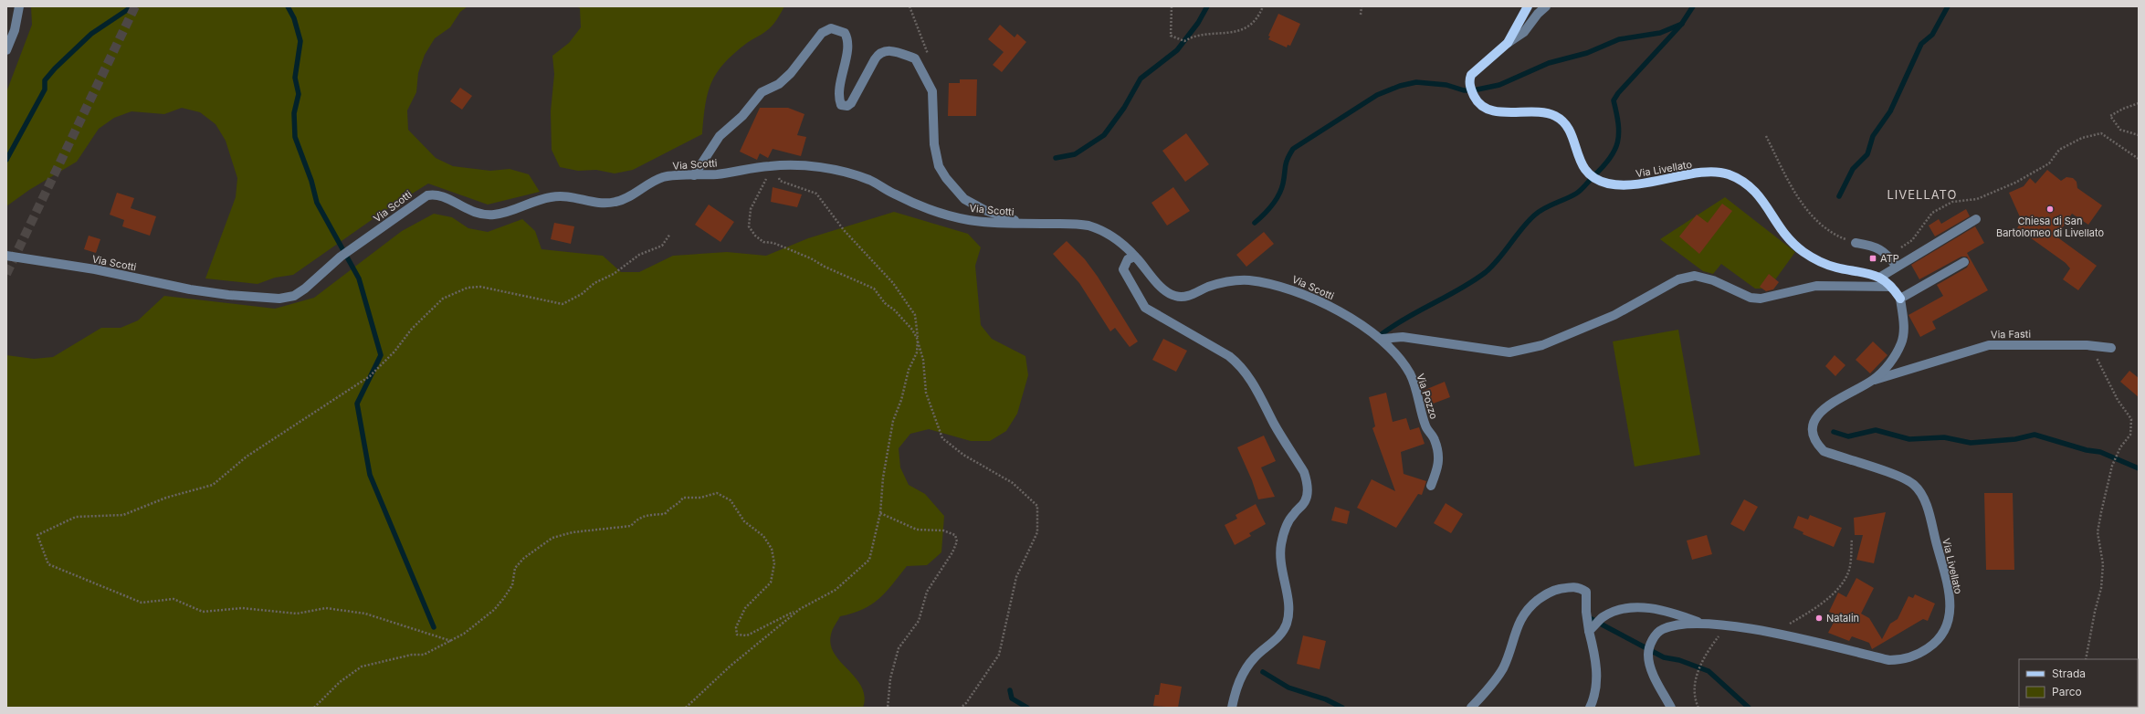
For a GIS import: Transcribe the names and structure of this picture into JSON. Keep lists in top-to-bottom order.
{
  "streets": {
    "main road": ["Via Livellato"],
    "street": ["Via Scotti", "Via Fasti", "Via Pozzo"]
  },
  "crossings": [
    ["Via Scotti", "Via Pozzo"],
    ["Via Livellato", "Via Fasti"]
  ],
  "districts": ["LIVELLATO"],
  "places": {
    "other": ["Chiesa di San Bartolomeo di Livellato", "Natalin"],
    "transit": ["ATP"]
  },
  "legend": ["Strada", "Parco"]
}
